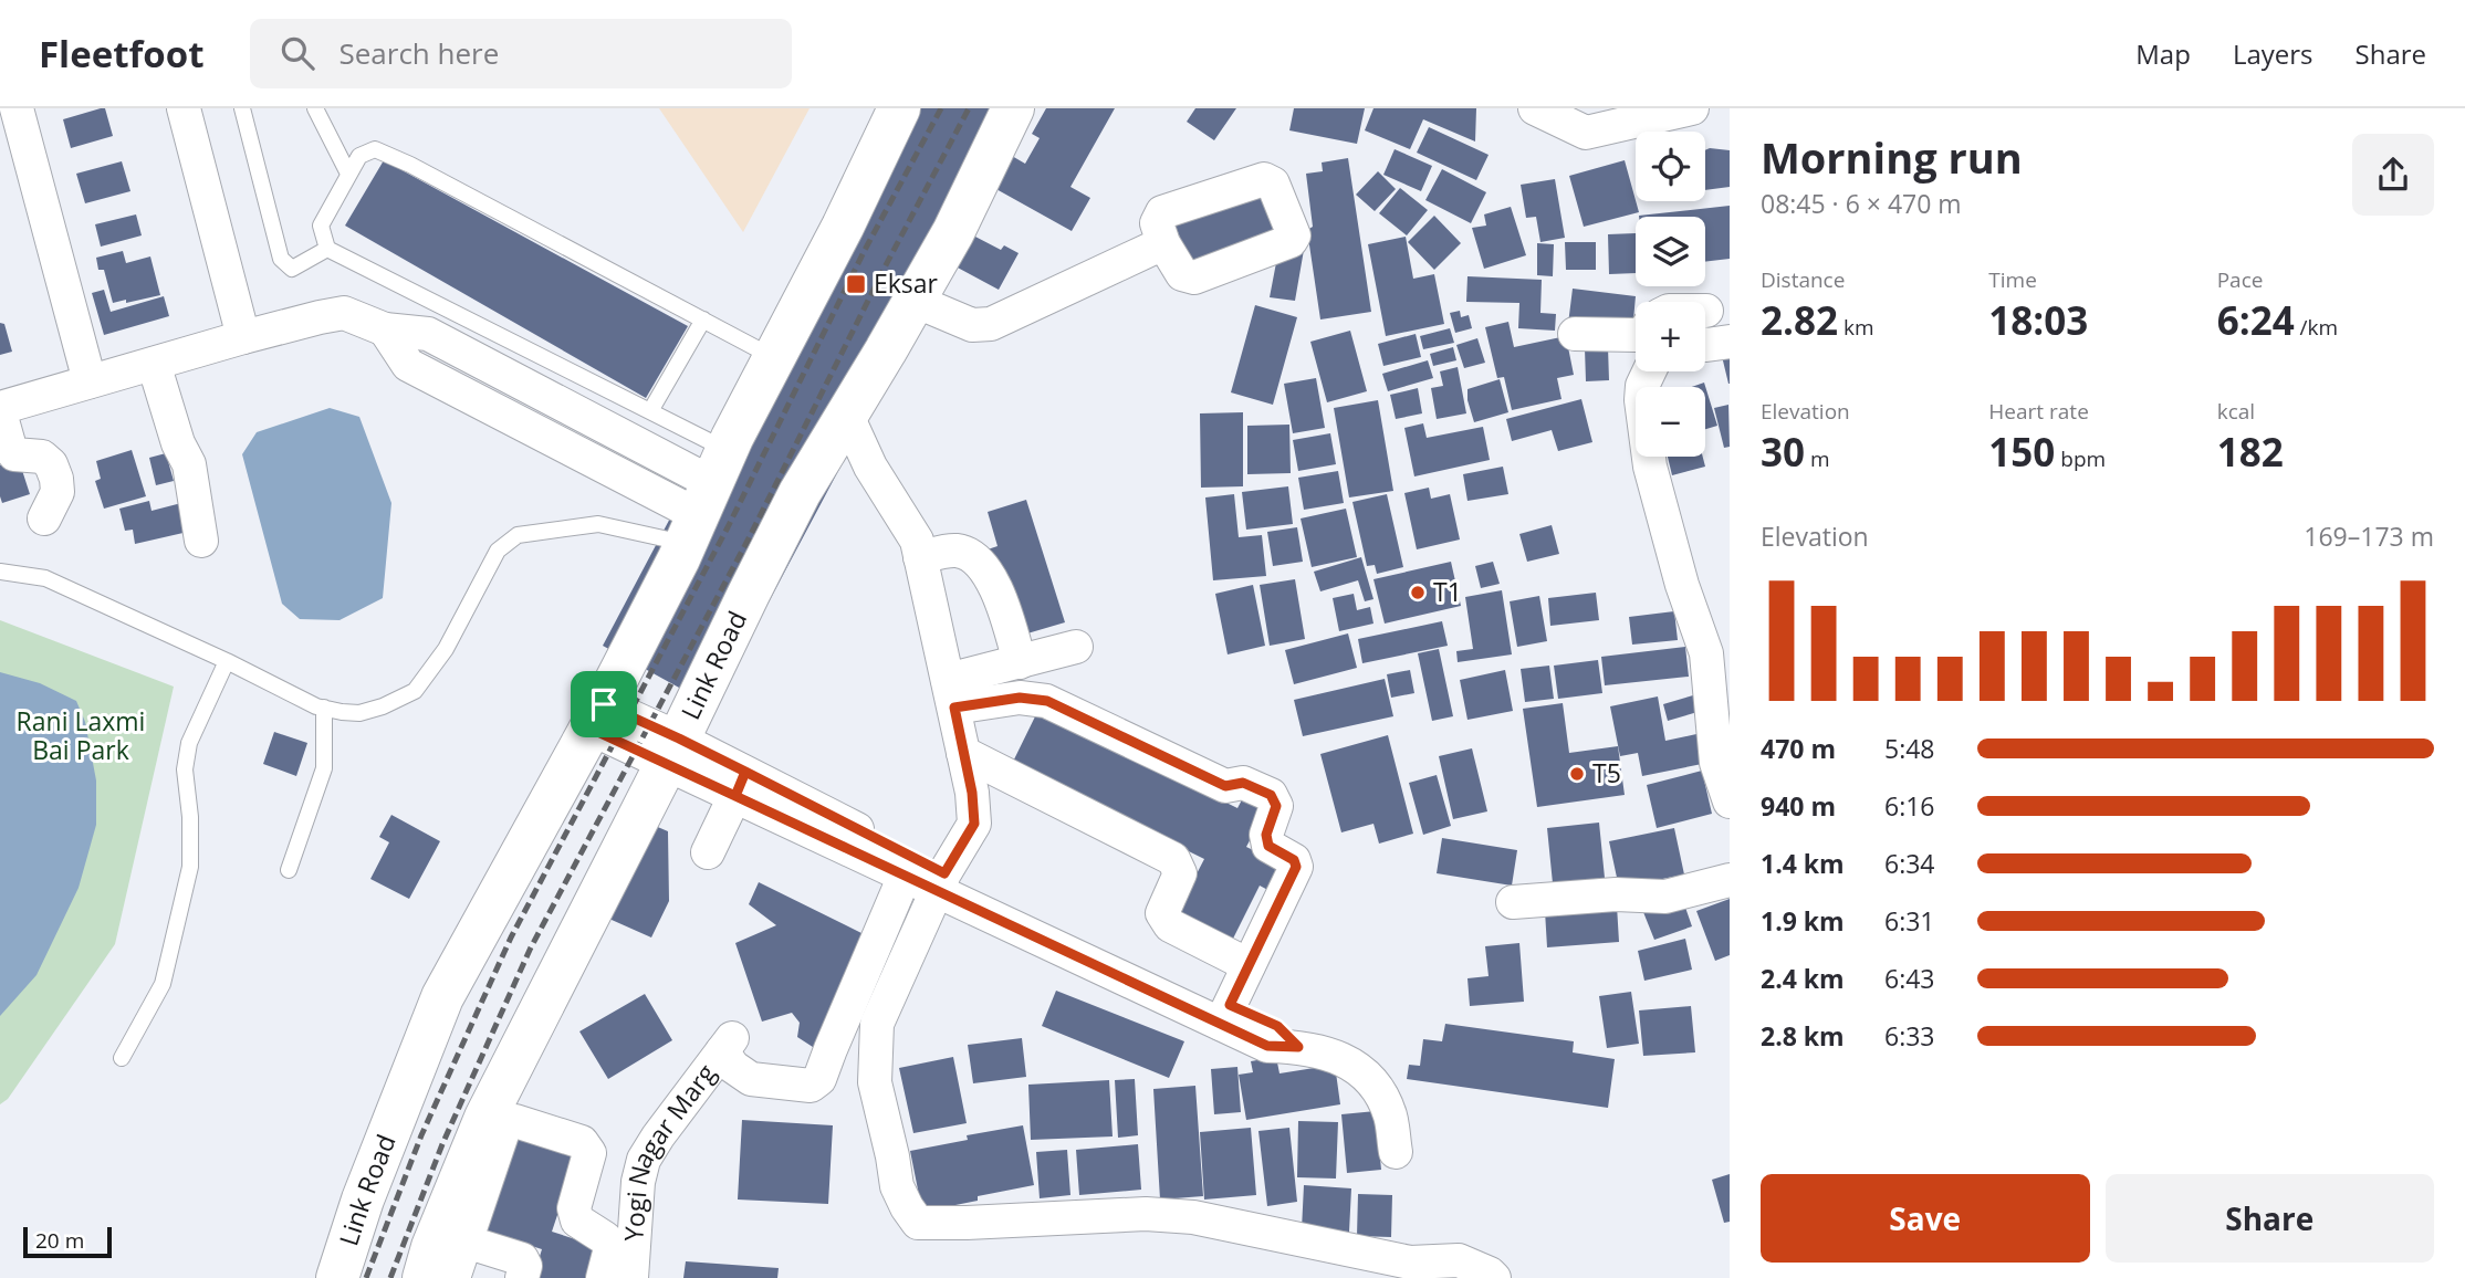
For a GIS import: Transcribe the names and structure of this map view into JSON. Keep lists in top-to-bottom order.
{
  "streets": {
    "main road": ["Link Road"],
    "street": ["Yogi Nagar Marg"]
  },
  "parks": ["Rani Laxmi Bai Park"],
  "places": {
    "transit": ["Eksar"],
    "other": ["T1", "T5"]
  },
  "scale_bar": "20 m",
  "page": {
    "header": "Fleetfoot",
    "search": "Search here",
    "nav": ["Map", "Layers", "Share"],
    "heading": ["Morning run", "08:45 · 6 × 470 m"],
    "map_buttons": ["+", "−"],
    "stats": [
      ["Distance", "2.82 km"],
      ["Time", "18:03"],
      ["Pace", "6:24 /km"],
      ["Elevation", "30 m"],
      ["Heart rate", "150 bpm"],
      ["kcal", "182"]
    ],
    "chart": ["Elevation", "169–173 m"],
    "list": [
      {
        "name": "470 m",
        "note": "5:48"
      },
      {
        "name": "940 m",
        "note": "6:16"
      },
      {
        "name": "1.4 km",
        "note": "6:34"
      },
      {
        "name": "1.9 km",
        "note": "6:31"
      },
      {
        "name": "2.4 km",
        "note": "6:43"
      },
      {
        "name": "2.8 km",
        "note": "6:33"
      }
    ],
    "buttons": ["Save", "Share"],
    "scale": "20 m"
  }
}
